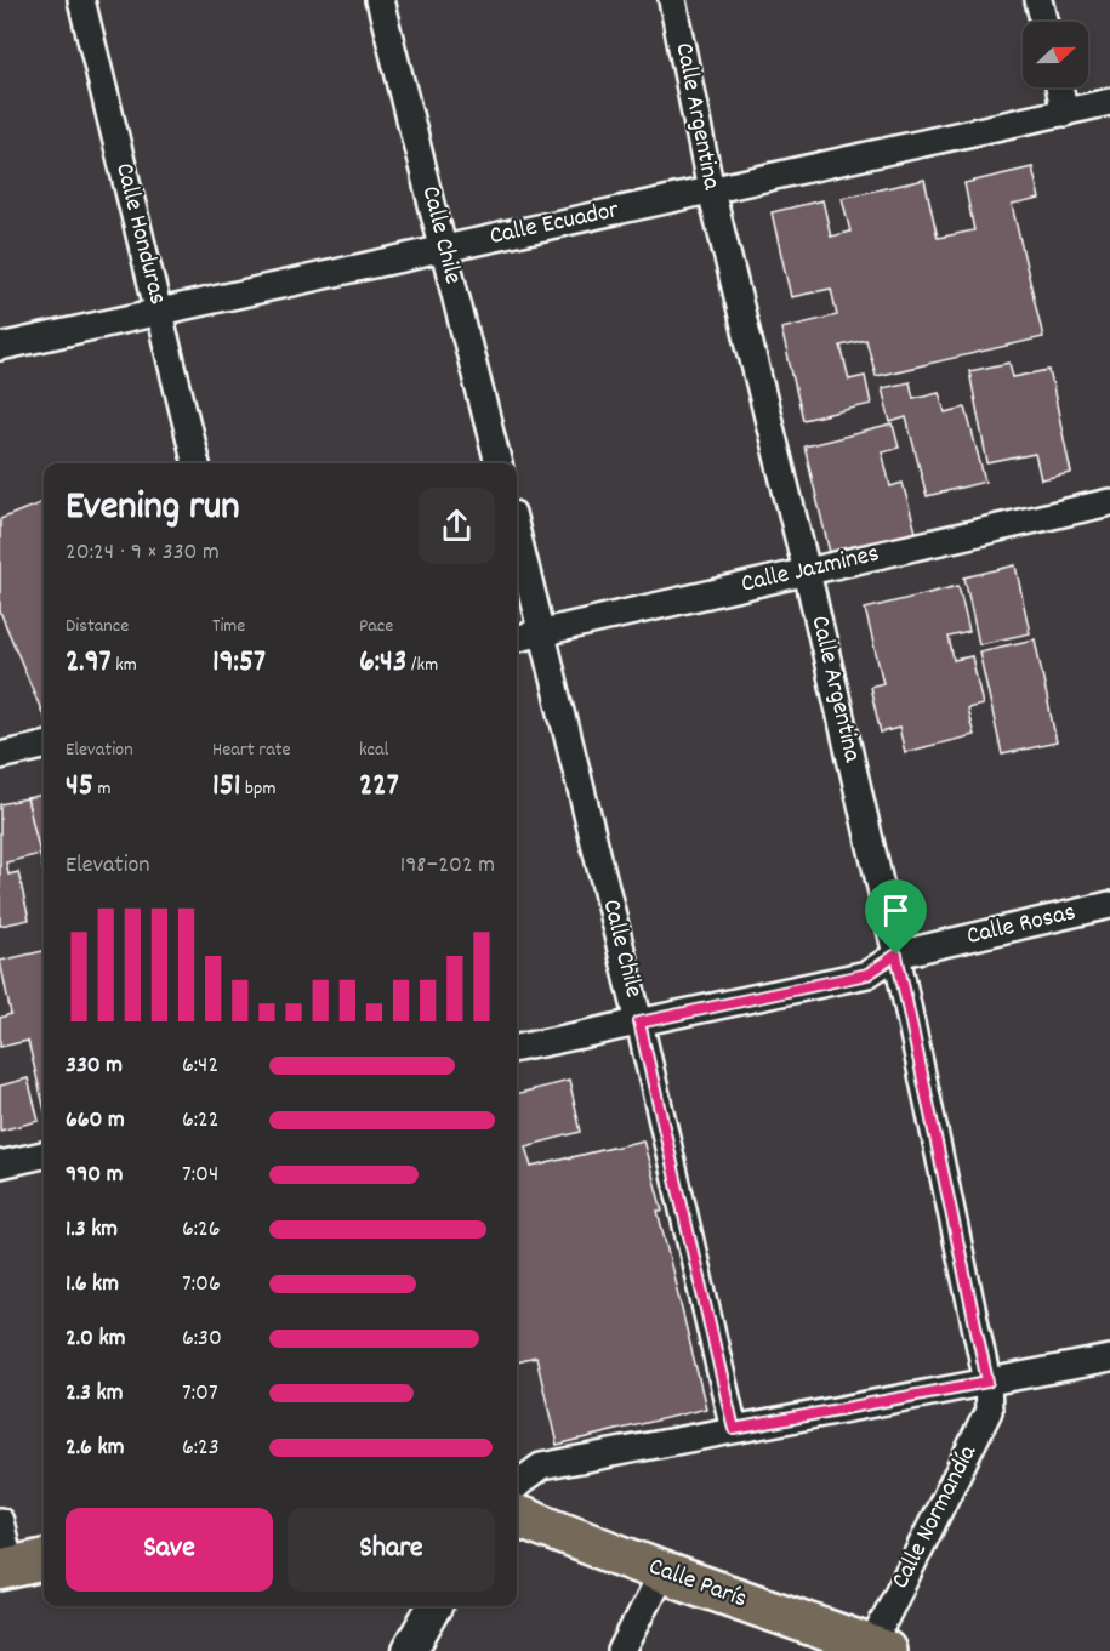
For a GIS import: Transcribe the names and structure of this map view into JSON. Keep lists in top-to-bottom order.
{
  "streets": {
    "main road": ["Calle París"],
    "street": [
      "Calle Argentina",
      "Calle Ecuador",
      "Calle Honduras",
      "Calle Chile",
      "Calle Jazmines",
      "Calle Rosas",
      "Calle Normandía"
    ]
  },
  "crossings": [
    ["Calle Argentina", "Calle Ecuador"],
    ["Calle Argentina", "Calle Jazmines"],
    ["Calle Argentina", "Calle Rosas"],
    ["Calle Argentina", "Calle Normandía"],
    ["Calle Ecuador", "Calle Honduras"],
    ["Calle Ecuador", "Calle Chile"],
    ["Calle Chile", "Calle Jazmines"],
    ["Calle Chile", "Calle Rosas"],
    ["Calle Normandía", "Calle París"]
  ],
  "north": "right",
  "page": {
    "heading": ["Evening run", "20:24 · 9 × 330 m"],
    "stats": [
      ["Distance", "2.97 km"],
      ["Time", "19:57"],
      ["Pace", "6:43 /km"],
      ["Elevation", "45 m"],
      ["Heart rate", "151 bpm"],
      ["kcal", "227"]
    ],
    "chart": ["Elevation", "198–202 m"],
    "list": [
      {
        "name": "330 m",
        "note": "6:42"
      },
      {
        "name": "660 m",
        "note": "6:22"
      },
      {
        "name": "990 m",
        "note": "7:04"
      },
      {
        "name": "1.3 km",
        "note": "6:26"
      },
      {
        "name": "1.6 km",
        "note": "7:06"
      },
      {
        "name": "2.0 km",
        "note": "6:30"
      },
      {
        "name": "2.3 km",
        "note": "7:07"
      },
      {
        "name": "2.6 km",
        "note": "6:23"
      }
    ],
    "buttons": ["Save", "Share"]
  }
}
